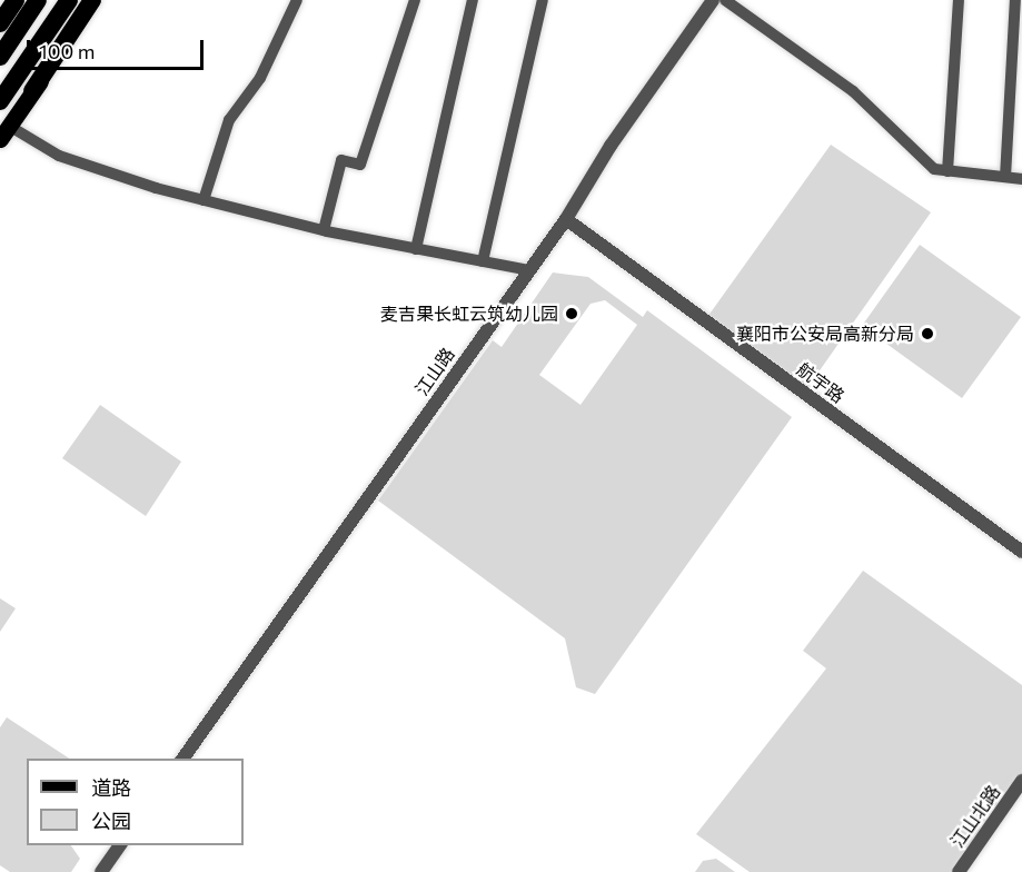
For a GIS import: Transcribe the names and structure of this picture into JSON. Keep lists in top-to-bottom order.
{
  "streets": {
    "street": ["江山路", "航宇路", "江山北路"]
  },
  "crossings": [
    ["江山路", "航宇路"]
  ],
  "places": ["麦吉果长虹云筑幼儿园", "襄阳市公安局高新分局"],
  "legend": ["道路", "公园"],
  "scale_bar": "100 m"
}
